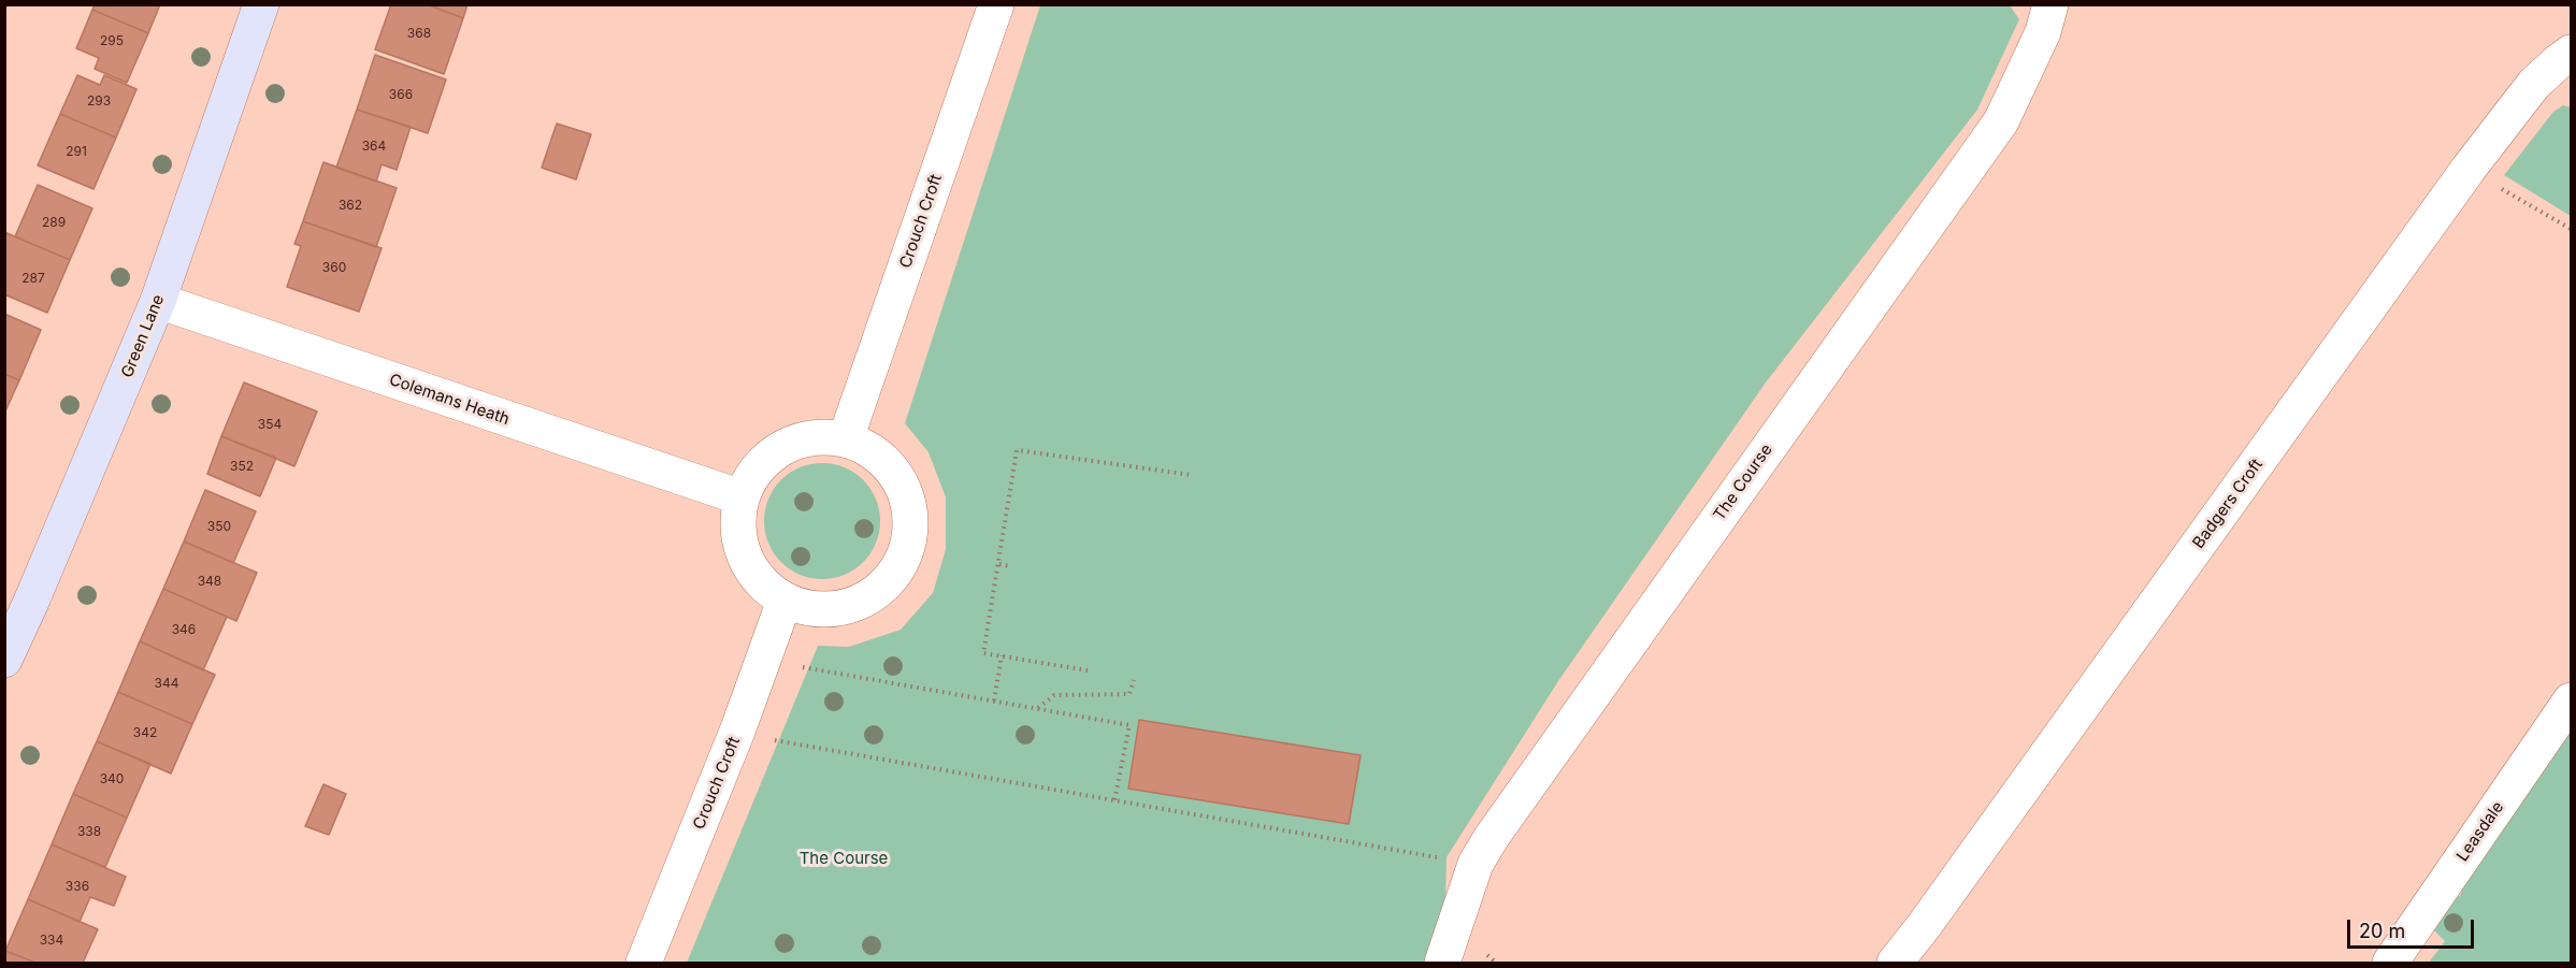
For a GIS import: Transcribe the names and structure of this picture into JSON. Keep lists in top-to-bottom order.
{
  "streets": {
    "main road": ["Green Lane"],
    "street": [
      "Crouch Croft",
      "Colemans Heath",
      "The Course",
      "Badgers Croft",
      "Leasdale"
    ]
  },
  "crossings": [
    ["Crouch Croft", "Colemans Heath"],
    ["Green Lane", "Colemans Heath"]
  ],
  "parks": ["The Course"],
  "house_numbers": [
    "368",
    "295",
    "366",
    "293",
    "364",
    "291",
    "362",
    "289",
    "360",
    "287",
    "354",
    "352",
    "350",
    "348",
    "346",
    "344",
    "342",
    "340",
    "338",
    "336",
    "334"
  ],
  "scale_bar": "20 m"
}
